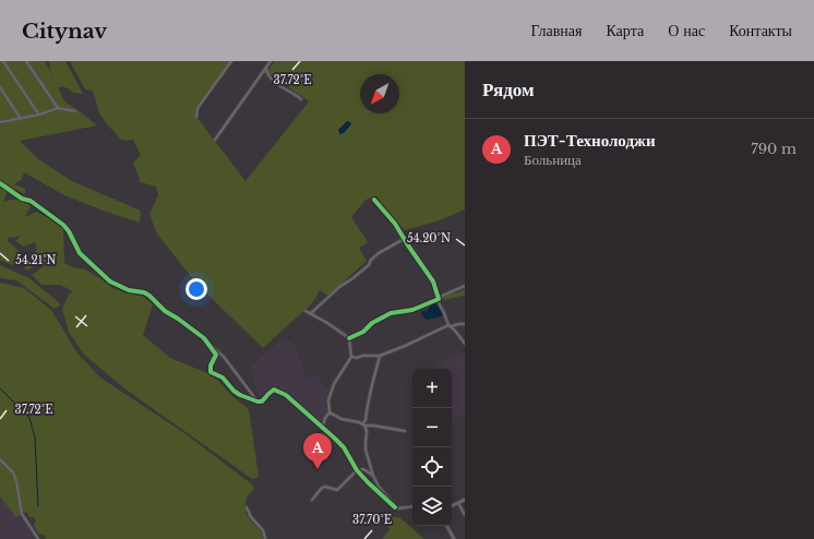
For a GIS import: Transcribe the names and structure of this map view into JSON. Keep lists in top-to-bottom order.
{
  "north": "bottom left",
  "page": {
    "header": "Citynav",
    "nav": [
      "Главная",
      "Карта",
      "О нас",
      "Контакты"
    ],
    "heading": "Рядом",
    "list": [
      {
        "mark": "A",
        "name": "ПЭТ-Технолоджи",
        "note": "Больница",
        "value": "790 m"
      }
    ],
    "map_buttons": ["+", "−"],
    "pins": "A"
  },
  "coordinates": [
    "37.72°E",
    "54.20°N",
    "54.21°N",
    "37.70°E"
  ]
}
